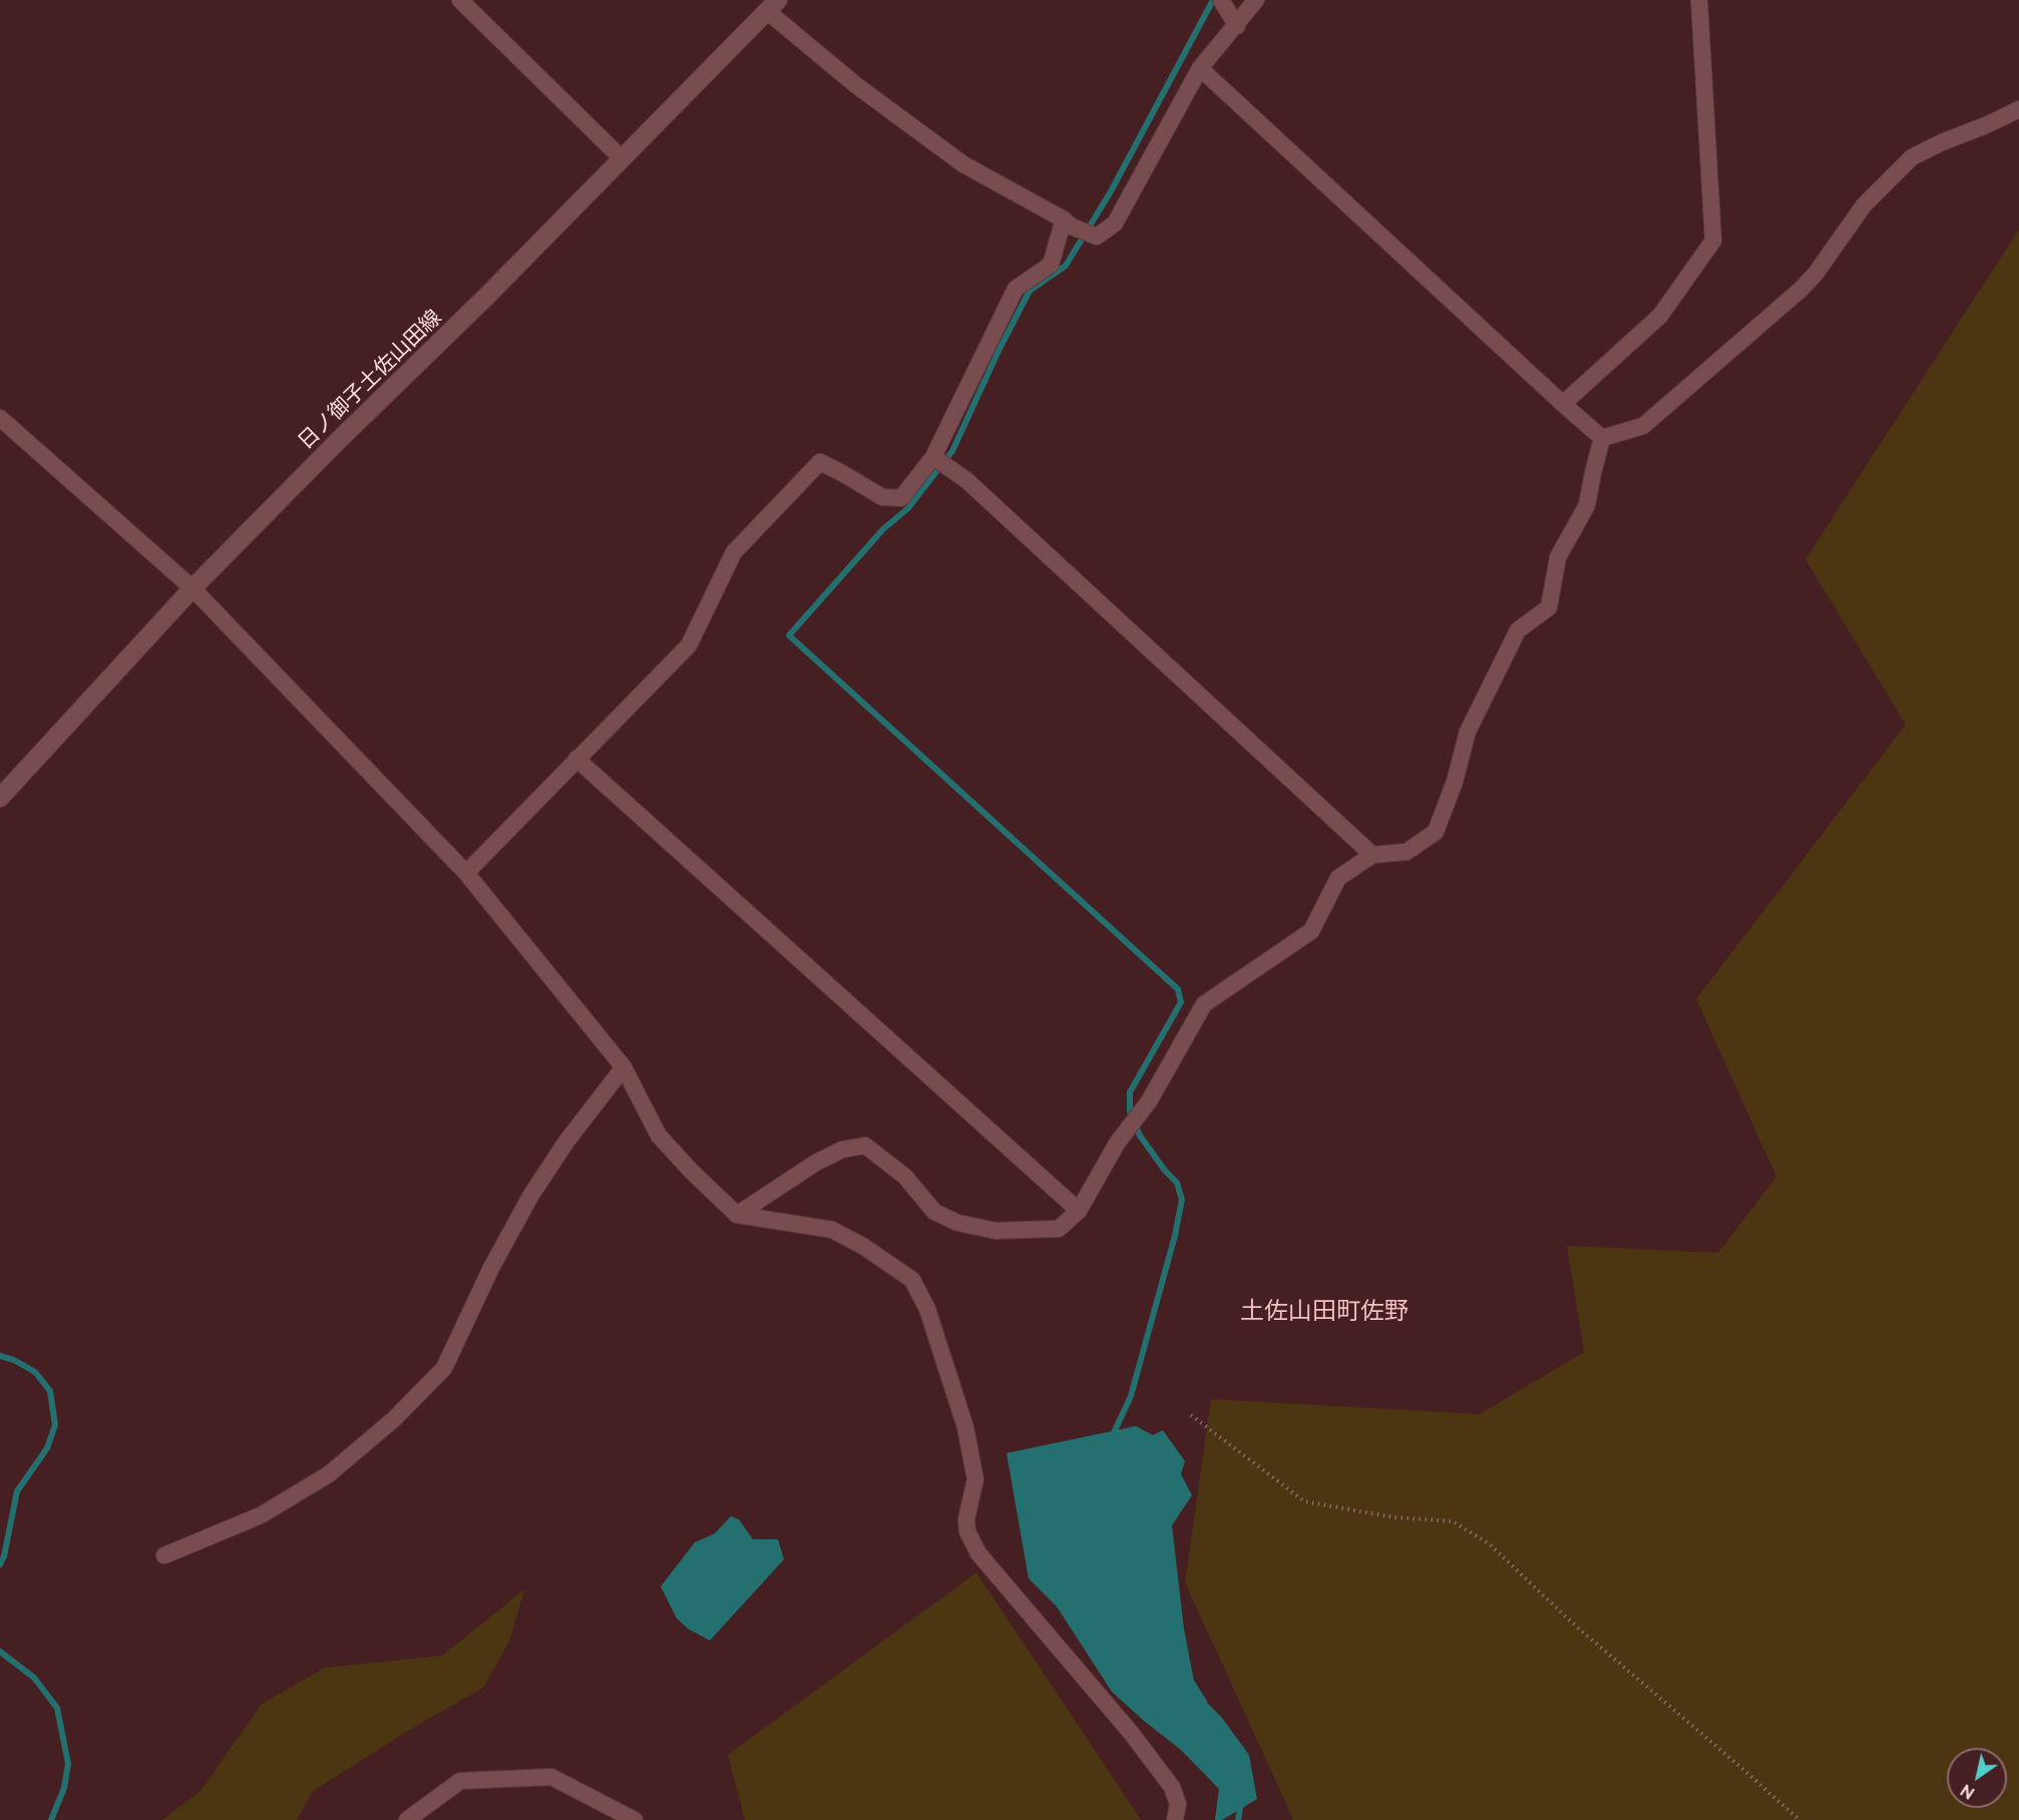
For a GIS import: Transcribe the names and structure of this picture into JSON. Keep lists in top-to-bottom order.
{
  "streets": {
    "main road": ["日ノ御子土佐山田線"]
  },
  "districts": ["土佐山田町佐野"],
  "north": "bottom left"
}
